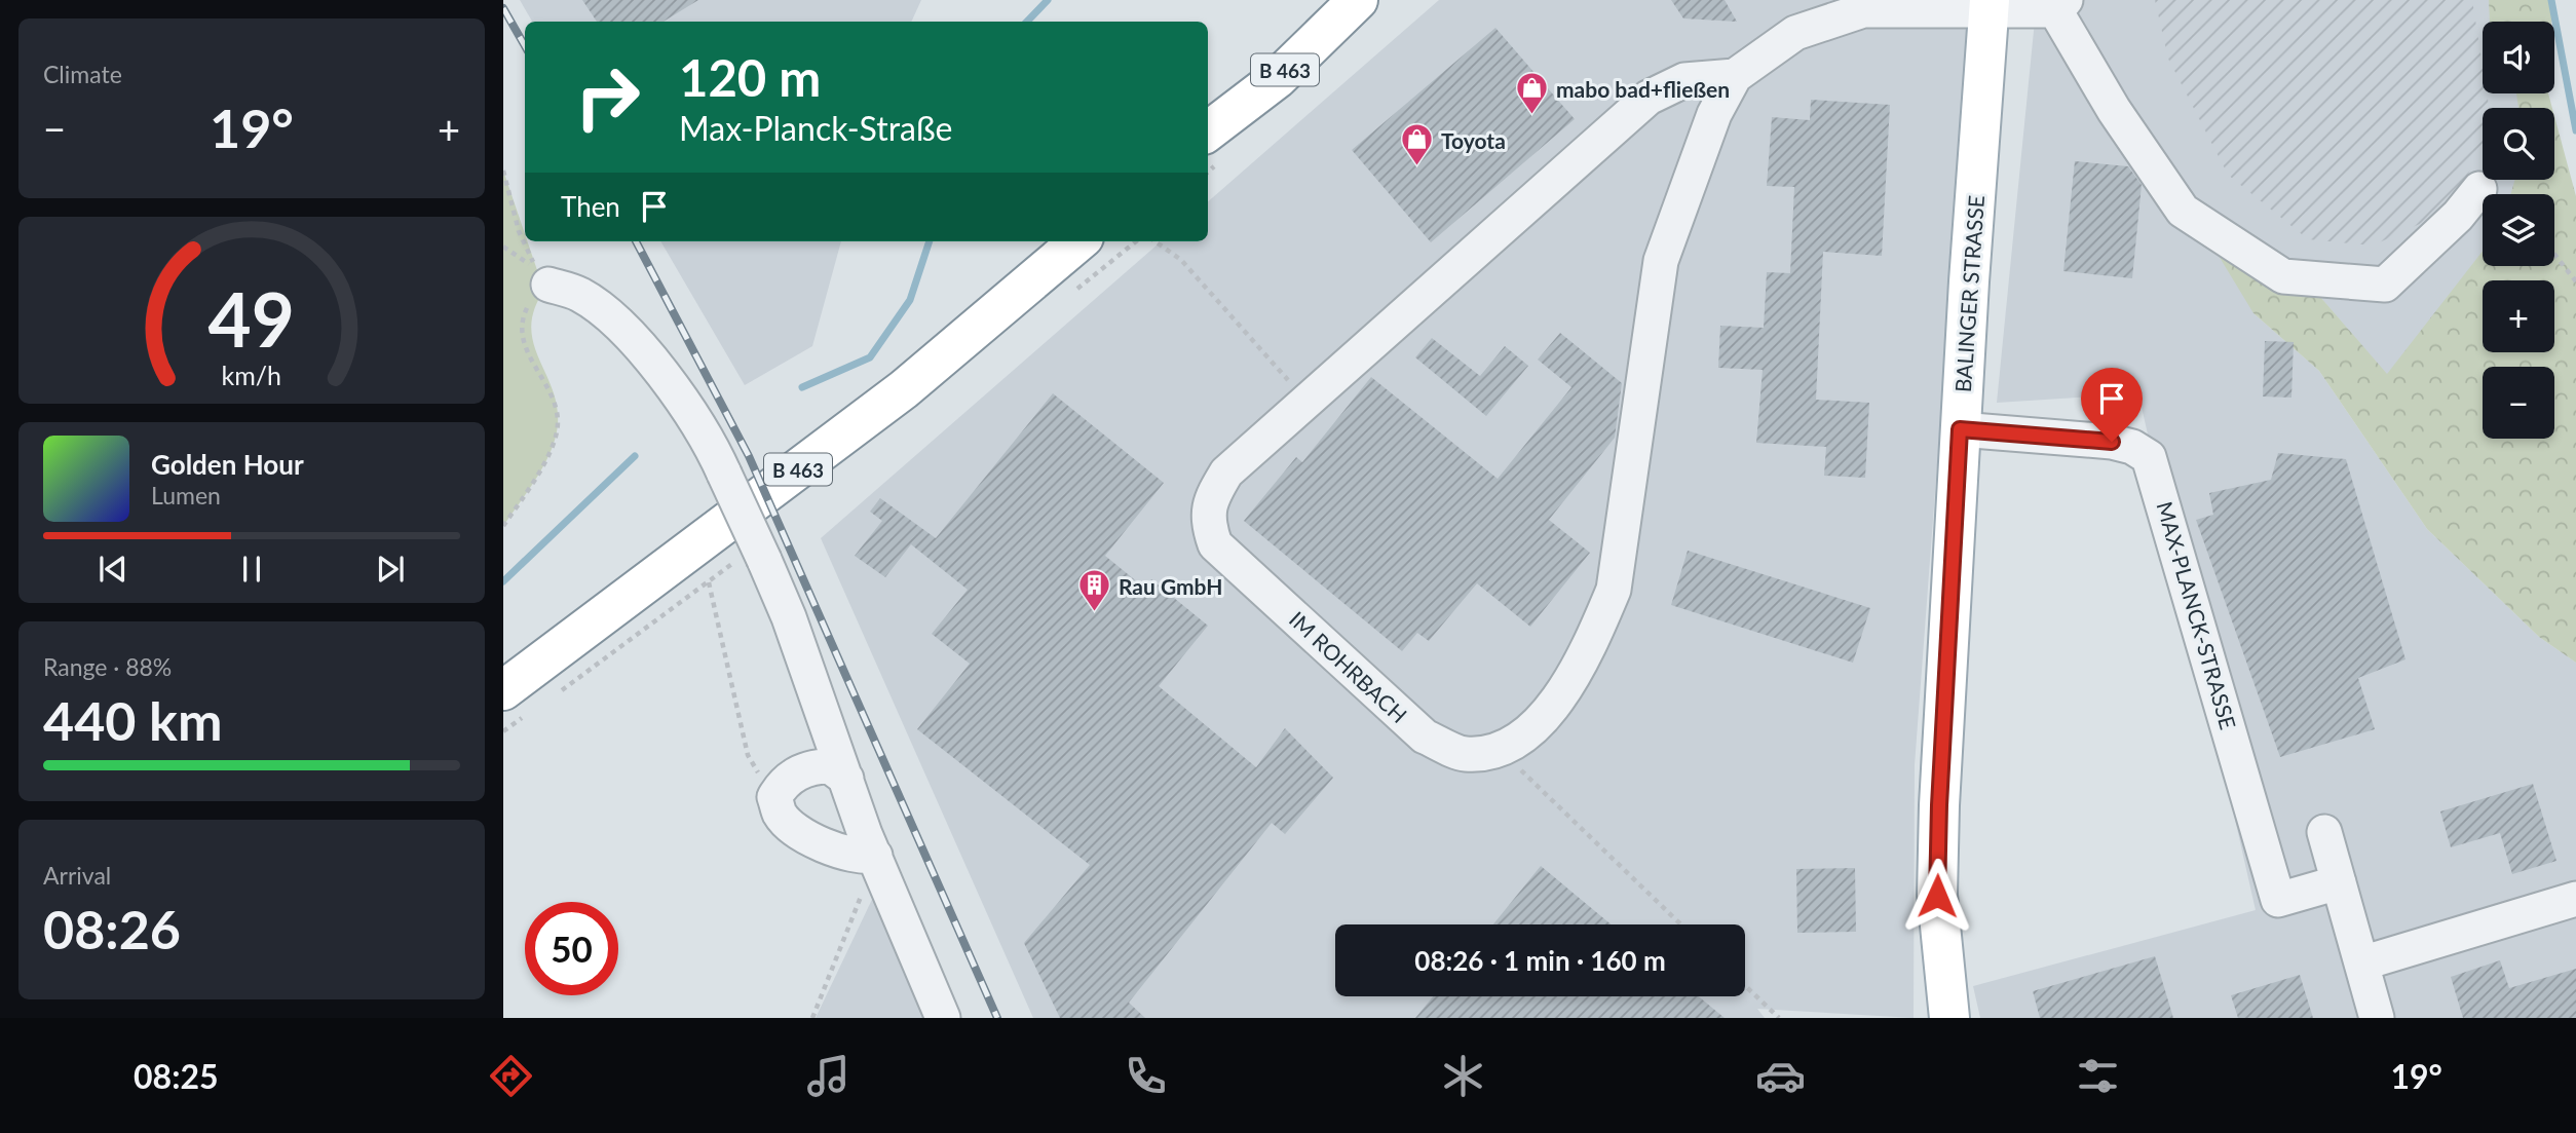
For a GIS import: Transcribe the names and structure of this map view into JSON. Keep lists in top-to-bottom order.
{
  "streets": {
    "main road": ["B 463", "BALINGER STRASSE"],
    "street": ["MAX-PLANCK-STRASSE", "IM ROHRBACH"]
  },
  "crossings": [
    ["BALINGER STRASSE", "MAX-PLANCK-STRASSE"],
    ["BALINGER STRASSE", "IM ROHRBACH"]
  ],
  "places": {
    "shop": ["mabo bad+fließen", "Toyota"],
    "building": ["Rau GmbH"]
  },
  "page": {
    "tile": [
      "Climate",
      ["Range · 88%", "440 km"],
      ["Arrival", "08:26"]
    ],
    "map_buttons": ["+", "−"],
    "turn": ["120 m", "Max-Planck-Straße"],
    "heat": ["−", "19°", "+"],
    "then": "Then",
    "song": ["Golden Hour", "Lumen"],
    "limit": "50",
    "trip": "08:26 · 1 min · 160 m",
    "tabs": ["08:25", "19°"],
    "gauge": ["49", "km/h"]
  }
}
